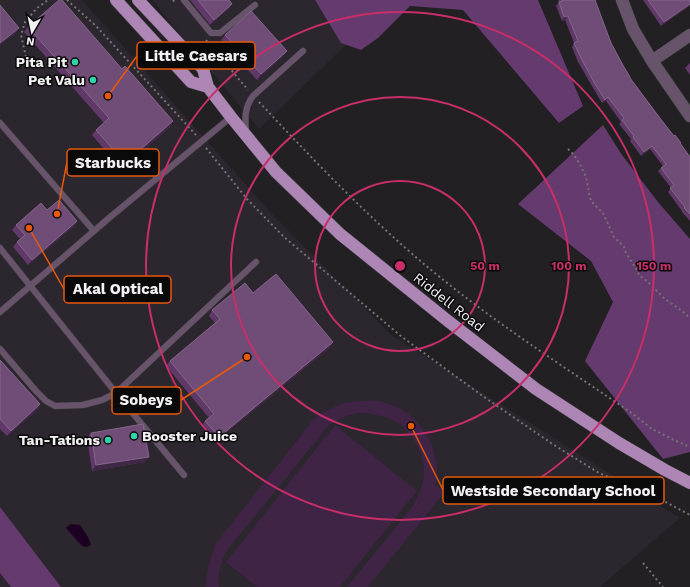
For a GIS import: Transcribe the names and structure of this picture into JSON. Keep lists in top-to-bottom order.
{
  "streets": {
    "main road": ["Riddell Road"]
  },
  "places": [
    "Pita Pit",
    "Pet Valu",
    "Little Caesars",
    "Starbucks",
    "Akal Optical",
    "Sobeys",
    "Westside Secondary School",
    "Booster Juice",
    "Tan-Tations"
  ],
  "north": "bottom",
  "rings": ["50 m", "100 m", "150 m"]
}
